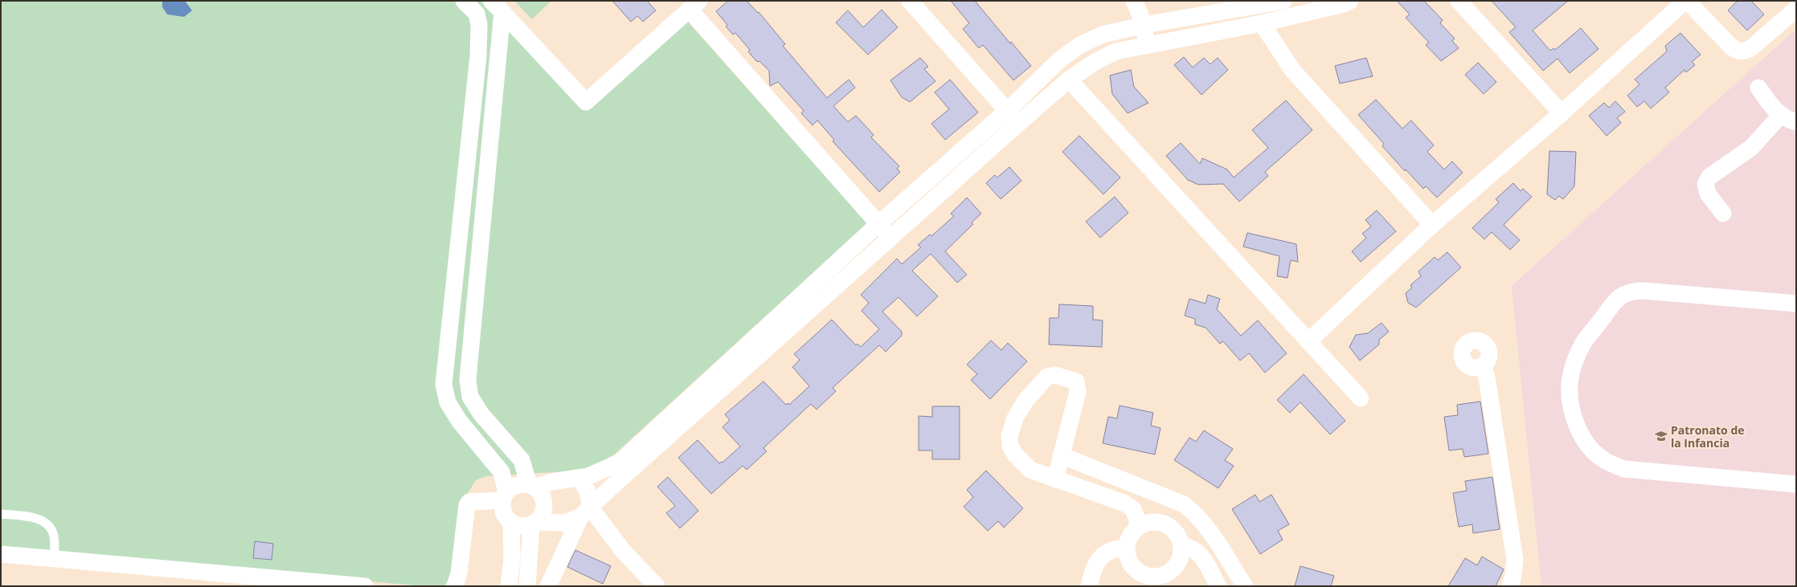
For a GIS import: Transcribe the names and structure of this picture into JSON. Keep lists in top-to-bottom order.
{
  "places": {
    "school or university": ["Patronato de la Infancia"]
  }
}
